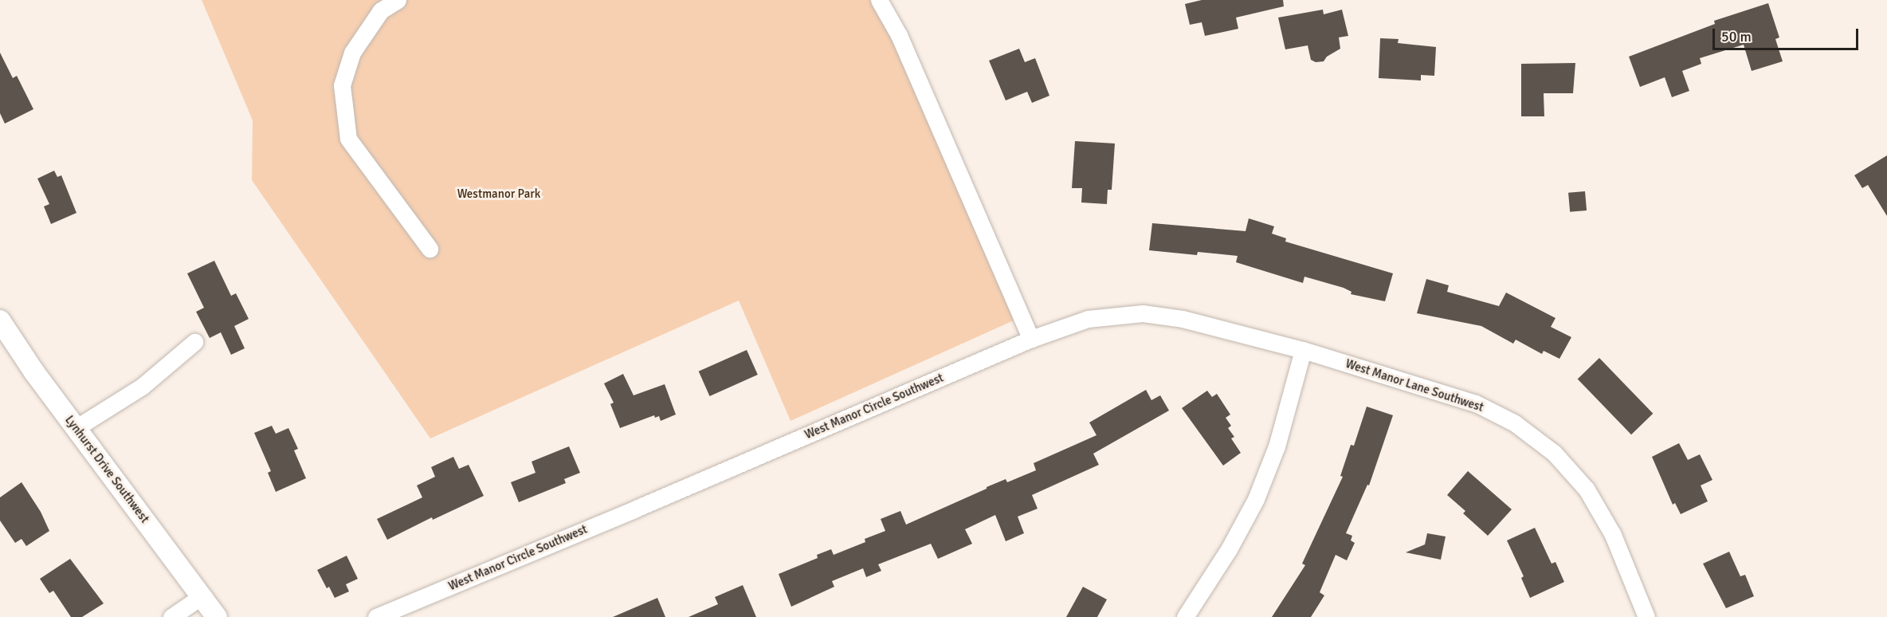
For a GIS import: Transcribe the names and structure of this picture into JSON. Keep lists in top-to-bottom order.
{
  "streets": {
    "street": ["West Manor Lane Southwest", "West Manor Circle Southwest", "Lynhurst Drive Southwest"]
  },
  "crossings": [
    ["West Manor Lane Southwest", "West Manor Circle Southwest"]
  ],
  "parks": ["Westmanor Park"],
  "scale_bar": "50 m"
}
